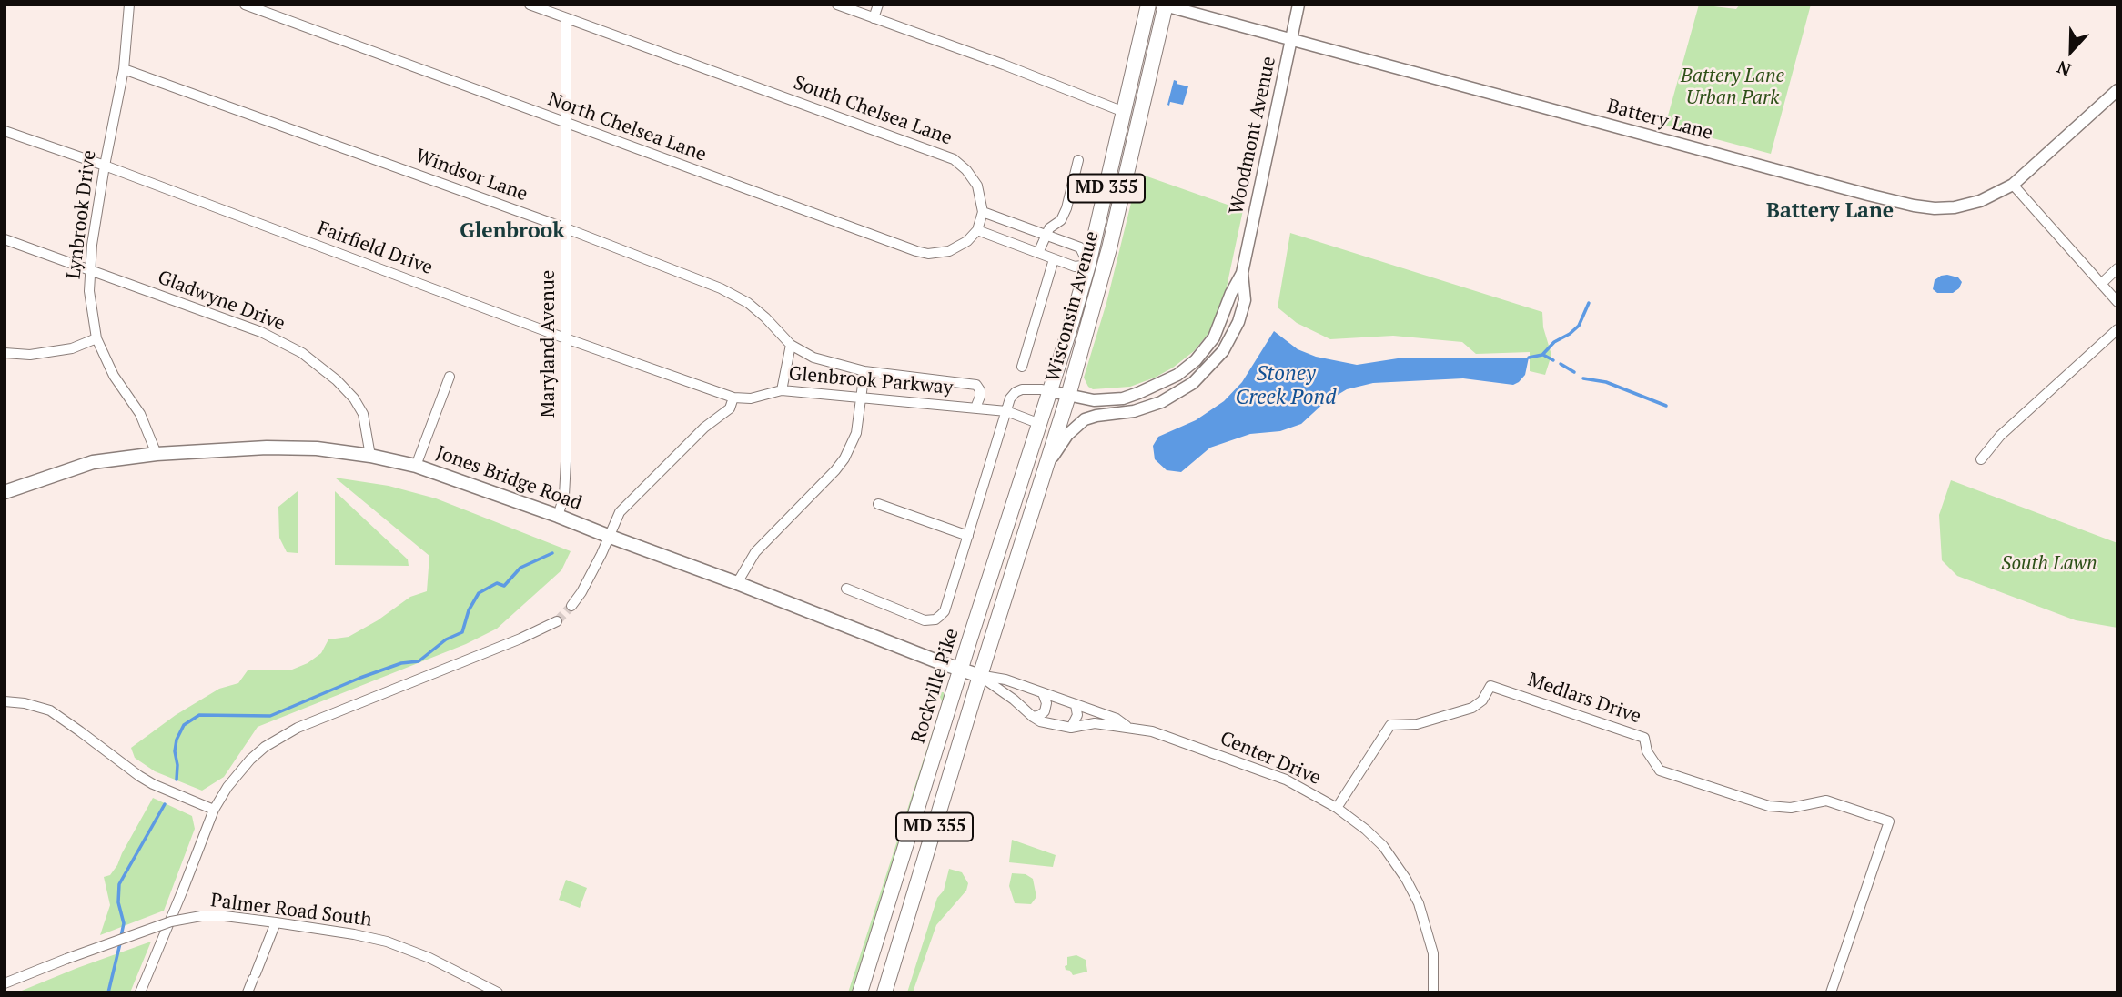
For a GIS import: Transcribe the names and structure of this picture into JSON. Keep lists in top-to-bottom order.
{
  "streets": {
    "main road": [
      "MD 355",
      "Wisconsin Avenue",
      "Jones Bridge Road",
      "Rockville Pike"
    ],
    "street": [
      "South Chelsea Lane",
      "Battery Lane",
      "North Chelsea Lane",
      "Woodmont Avenue",
      "Windsor Lane",
      "Lynbrook Drive",
      "Fairfield Drive",
      "Gladwyne Drive",
      "Maryland Avenue",
      "Glenbrook Parkway",
      "Medlars Drive",
      "Center Drive",
      "Palmer Road South"
    ]
  },
  "crossings": [
    ["South Chelsea Lane", "Maryland Avenue"],
    ["Battery Lane", "Woodmont Avenue"],
    ["Battery Lane", "Wisconsin Avenue"],
    ["North Chelsea Lane", "Maryland Avenue"],
    ["Woodmont Avenue", "Wisconsin Avenue"],
    ["Woodmont Avenue", "Rockville Pike"],
    ["Windsor Lane", "Lynbrook Drive"],
    ["Windsor Lane", "Maryland Avenue"],
    ["Windsor Lane", "Glenbrook Parkway"],
    ["Lynbrook Drive", "Fairfield Drive"],
    ["Lynbrook Drive", "Gladwyne Drive"],
    ["Lynbrook Drive", "Jones Bridge Road"],
    ["Fairfield Drive", "Maryland Avenue"],
    ["Fairfield Drive", "Glenbrook Parkway"],
    ["Gladwyne Drive", "Jones Bridge Road"],
    ["Wisconsin Avenue", "Rockville Pike"],
    ["Maryland Avenue", "Jones Bridge Road"],
    ["Glenbrook Parkway", "Rockville Pike"],
    ["Jones Bridge Road", "Rockville Pike"],
    ["Jones Bridge Road", "Center Drive"],
    ["Rockville Pike", "Center Drive"],
    ["Medlars Drive", "Center Drive"]
  ],
  "districts": ["Battery Lane", "Glenbrook"],
  "water": ["Stoney Creek Pond"],
  "parks": ["Battery Lane Urban Park", "South Lawn"],
  "north": "bottom"
}
